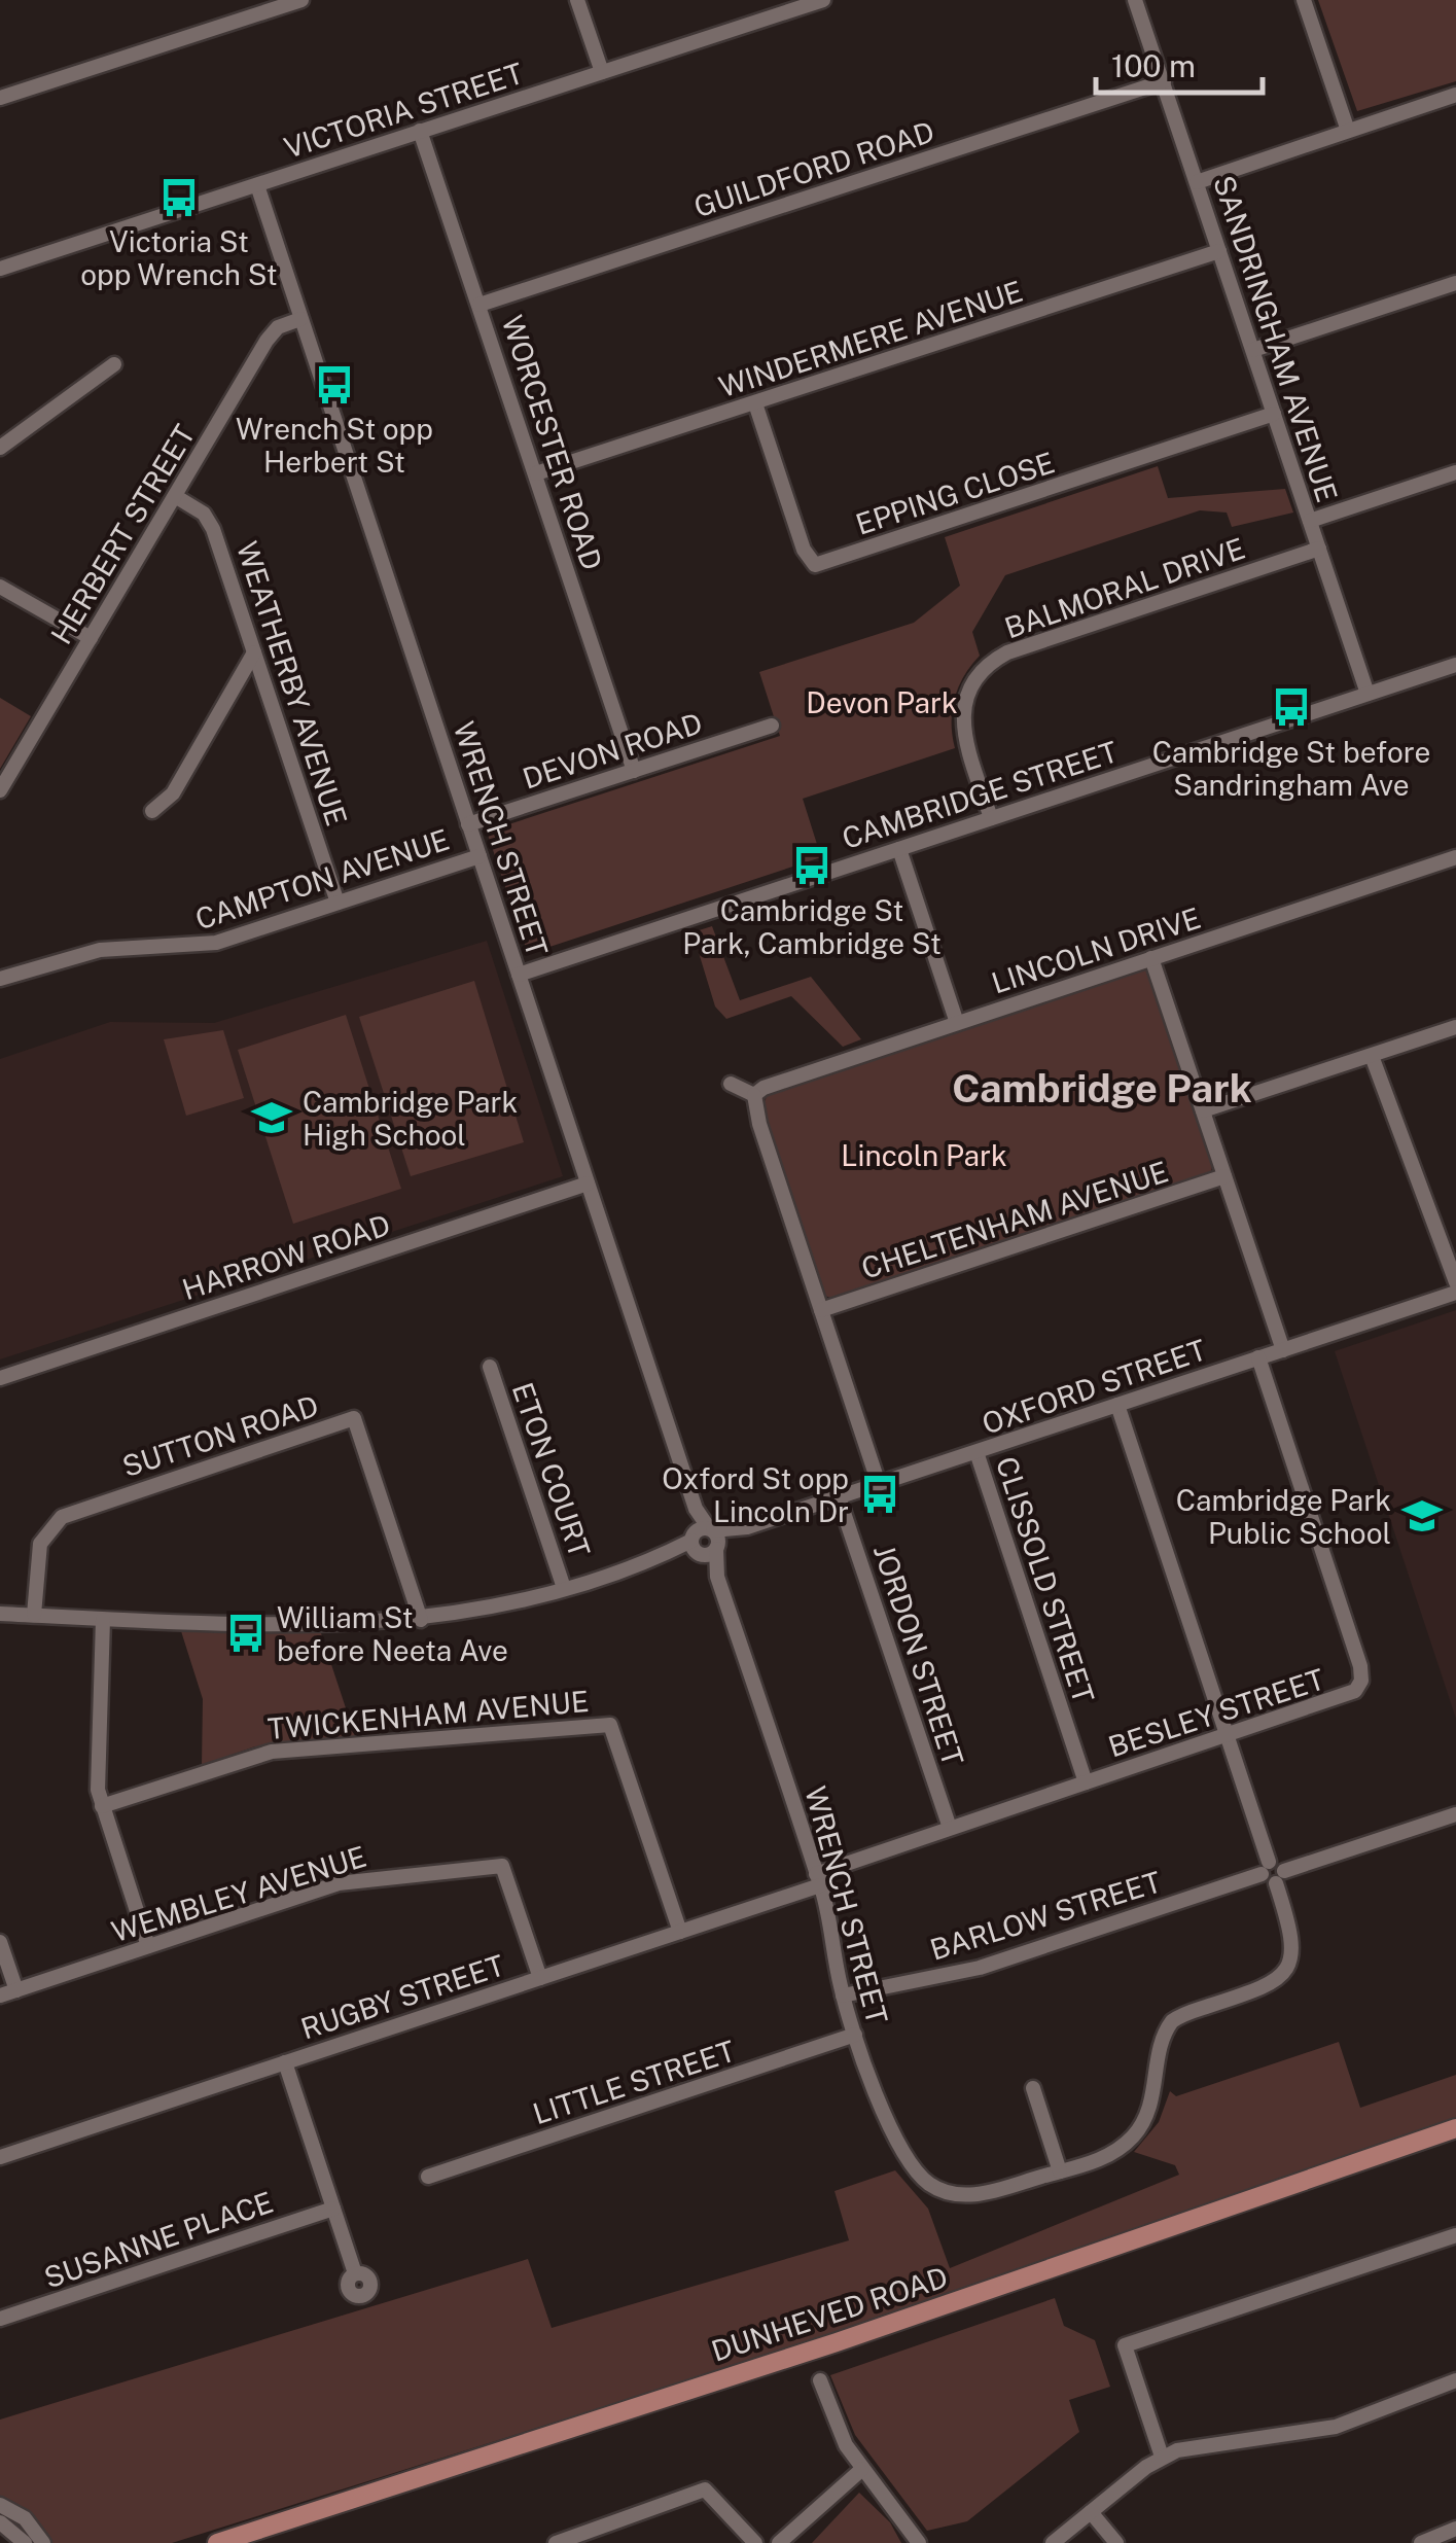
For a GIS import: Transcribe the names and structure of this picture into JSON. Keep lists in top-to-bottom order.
{
  "streets": {
    "main road": ["DUNHEVED ROAD"],
    "street": [
      "VICTORIA STREET",
      "GUILDFORD ROAD",
      "WINDERMERE AVENUE",
      "SANDRINGHAM AVENUE",
      "WORCESTER ROAD",
      "EPPING CLOSE",
      "HERBERT STREET",
      "BALMORAL DRIVE",
      "WEATHERBY AVENUE",
      "DEVON ROAD",
      "CAMBRIDGE STREET",
      "WRENCH STREET",
      "CAMPTON AVENUE",
      "LINCOLN DRIVE",
      "CHELTENHAM AVENUE",
      "HARROW ROAD",
      "OXFORD STREET",
      "SUTTON ROAD",
      "ETON COURT",
      "CLISSOLD STREET",
      "JORDON STREET",
      "BESLEY STREET",
      "TWICKENHAM AVENUE",
      "WEMBLEY AVENUE",
      "BARLOW STREET",
      "RUGBY STREET",
      "LITTLE STREET",
      "SUSANNE PLACE"
    ]
  },
  "crossings": [
    ["VICTORIA STREET", "WORCESTER ROAD"],
    ["VICTORIA STREET", "WRENCH STREET"],
    ["GUILDFORD ROAD", "SANDRINGHAM AVENUE"],
    ["GUILDFORD ROAD", "WORCESTER ROAD"],
    ["WINDERMERE AVENUE", "SANDRINGHAM AVENUE"],
    ["WINDERMERE AVENUE", "WORCESTER ROAD"],
    ["WINDERMERE AVENUE", "EPPING CLOSE"],
    ["SANDRINGHAM AVENUE", "EPPING CLOSE"],
    ["SANDRINGHAM AVENUE", "BALMORAL DRIVE"],
    ["SANDRINGHAM AVENUE", "CAMBRIDGE STREET"],
    ["WORCESTER ROAD", "DEVON ROAD"],
    ["HERBERT STREET", "WEATHERBY AVENUE"],
    ["HERBERT STREET", "WRENCH STREET"],
    ["BALMORAL DRIVE", "CAMBRIDGE STREET"],
    ["WEATHERBY AVENUE", "CAMPTON AVENUE"],
    ["DEVON ROAD", "WRENCH STREET"],
    ["CAMBRIDGE STREET", "WRENCH STREET"],
    ["WRENCH STREET", "CAMPTON AVENUE"],
    ["WRENCH STREET", "HARROW ROAD"],
    ["WRENCH STREET", "OXFORD STREET"],
    ["WRENCH STREET", "BESLEY STREET"],
    ["WRENCH STREET", "BARLOW STREET"],
    ["WRENCH STREET", "RUGBY STREET"],
    ["WRENCH STREET", "LITTLE STREET"],
    ["OXFORD STREET", "SUTTON ROAD"],
    ["OXFORD STREET", "ETON COURT"],
    ["OXFORD STREET", "CLISSOLD STREET"],
    ["OXFORD STREET", "JORDON STREET"],
    ["OXFORD STREET", "BESLEY STREET"],
    ["CLISSOLD STREET", "BESLEY STREET"],
    ["JORDON STREET", "BESLEY STREET"],
    ["BESLEY STREET", "RUGBY STREET"],
    ["TWICKENHAM AVENUE", "RUGBY STREET"],
    ["WEMBLEY AVENUE", "RUGBY STREET"]
  ],
  "districts": ["Cambridge Park"],
  "parks": ["Devon Park", "Lincoln Park"],
  "places": {
    "bus stop": [
      "Victoria St opp Wrench St",
      "Wrench St opp Herbert St",
      "Cambridge St before Sandringham Ave",
      "Cambridge St Park, Cambridge St",
      "Oxford St opp Lincoln Dr",
      "William St before Neeta Ave"
    ],
    "school or university": ["Cambridge Park High School", "Cambridge Park Public School"]
  },
  "scale_bar": "100 m"
}
